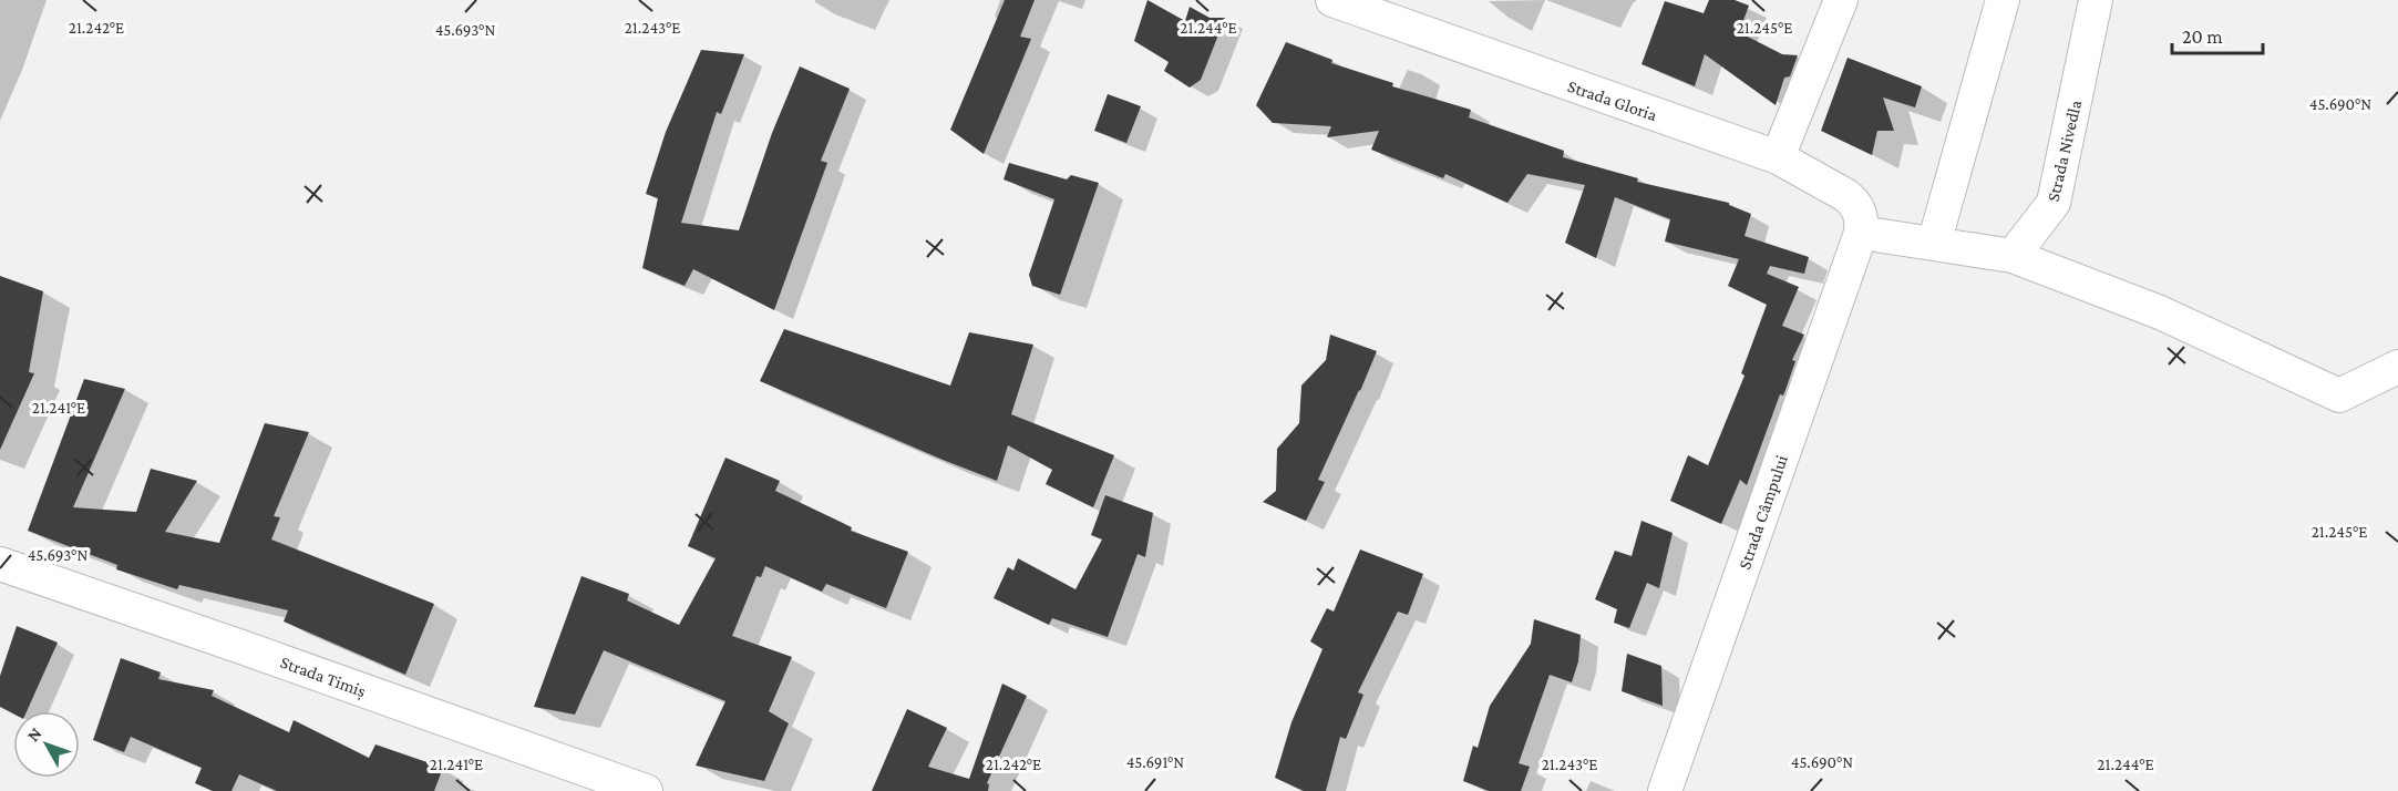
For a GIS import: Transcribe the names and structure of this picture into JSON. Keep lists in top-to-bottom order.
{
  "streets": {
    "street": [
      "Strada Gloria",
      "Strada Nivedla",
      "Strada Câmpului",
      "Strada Timiș"
    ]
  },
  "crossings": [
    ["Strada Gloria", "Strada Câmpului"]
  ],
  "scale_bar": "20 m",
  "north": "top left",
  "coordinates": [
    "21.242°E",
    "21.243°E",
    "21.244°E",
    "21.245°E",
    "45.693°N",
    "45.690°N",
    "21.241°E",
    "45.691°N"
  ]
}
